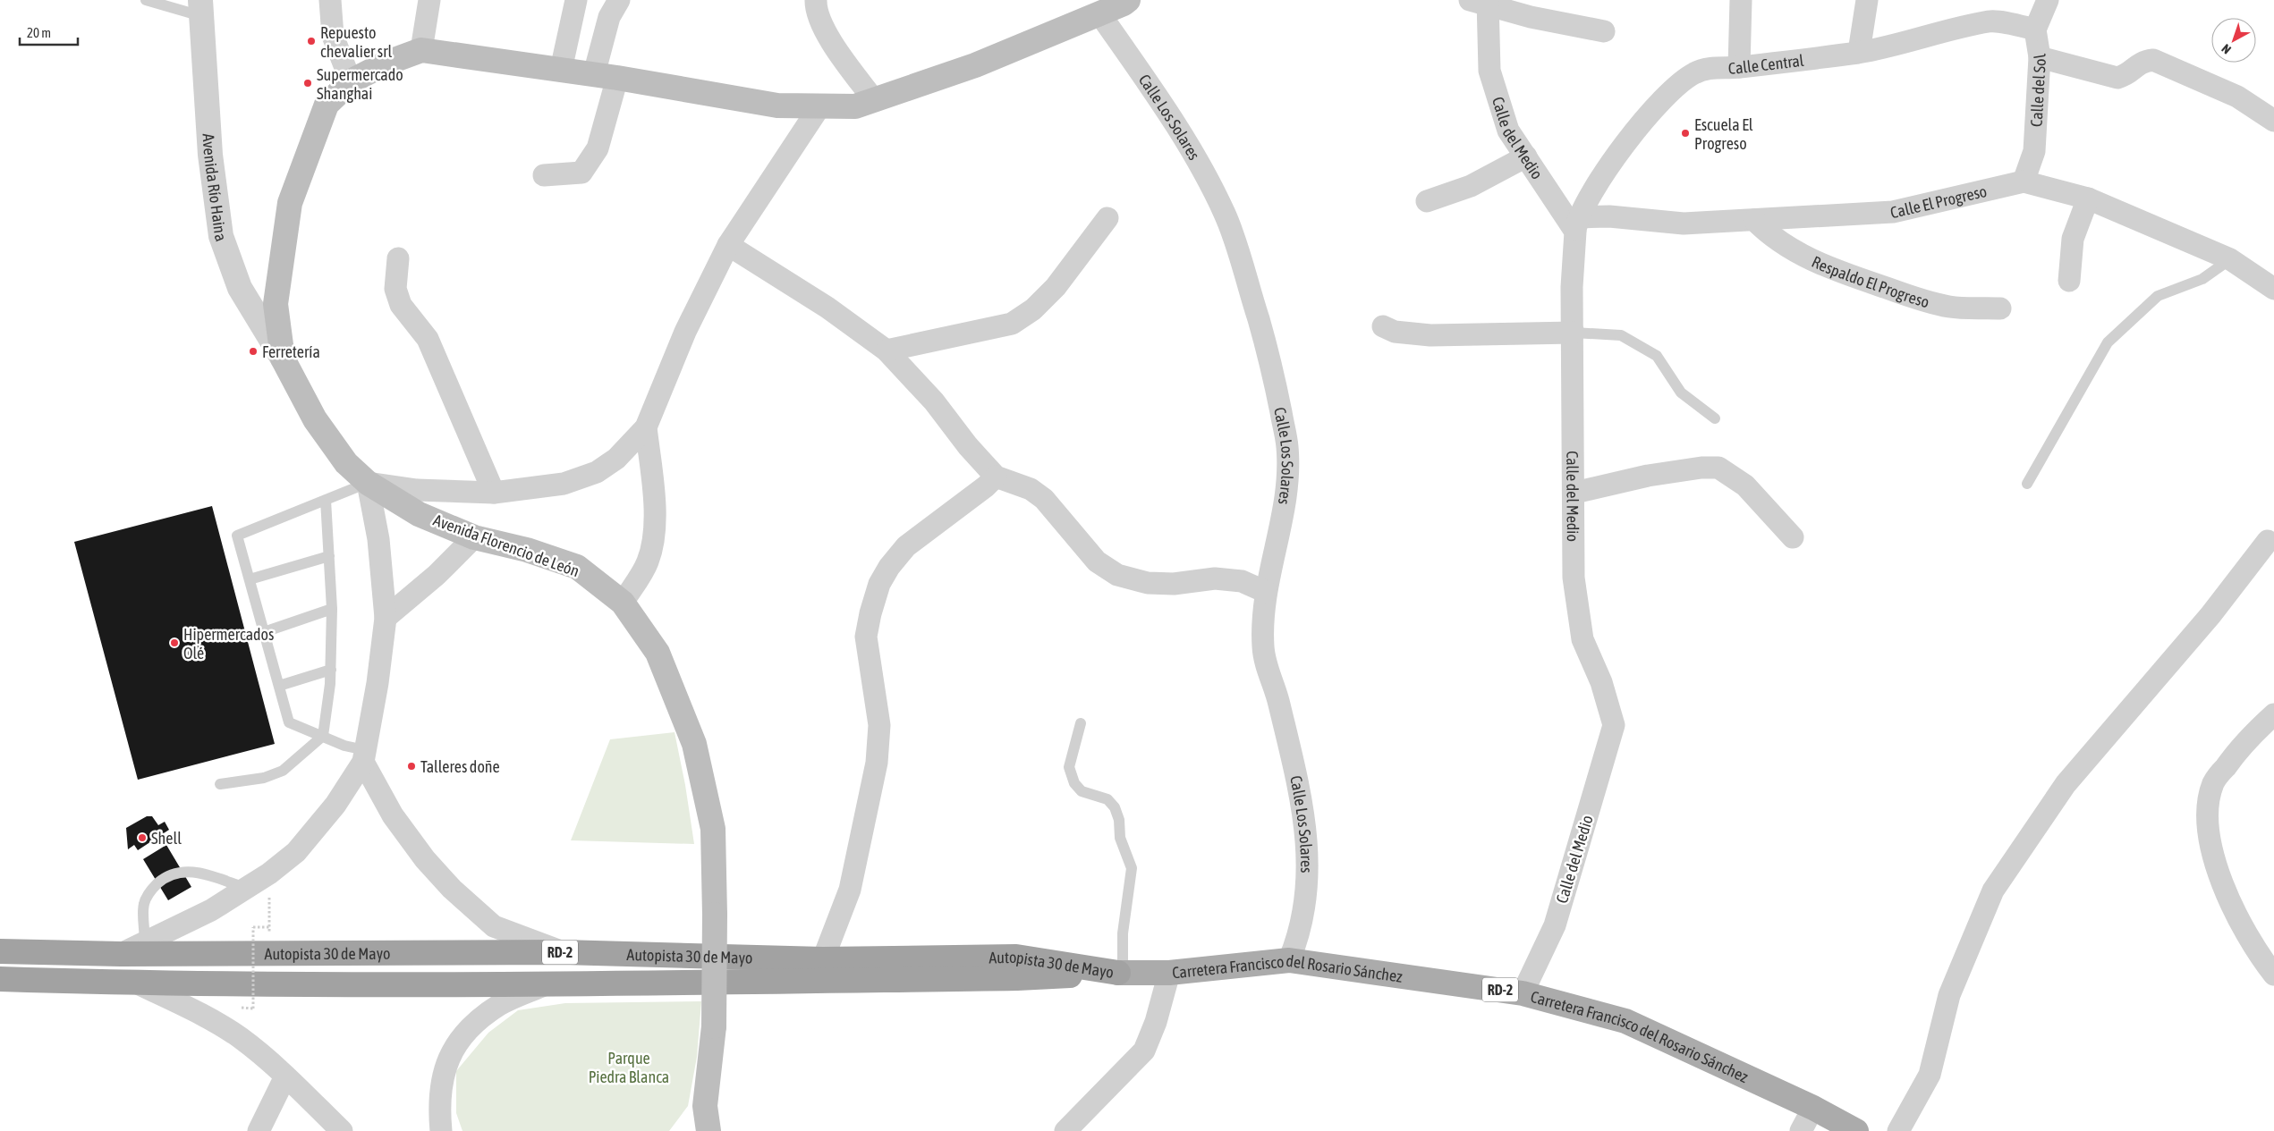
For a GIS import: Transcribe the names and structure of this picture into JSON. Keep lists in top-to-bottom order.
{
  "streets": {
    "highway": ["RD-2", "Autopista 30 de Mayo"],
    "main road": ["Avenida Florencio de León", "Carretera Francisco del Rosario Sánchez"],
    "street": [
      "Calle Central",
      "Calle del Sol",
      "Calle Los Solares",
      "Calle del Medio",
      "Avenida Río Haina",
      "Calle El Progreso",
      "Respaldo El Progreso"
    ]
  },
  "crossings": [
    ["Calle Central", "Calle del Sol"],
    ["Calle Central", "Calle del Medio"],
    ["Calle Central", "Calle El Progreso"],
    ["Calle del Sol", "Calle El Progreso"],
    ["Calle Los Solares", "Carretera Francisco del Rosario Sánchez"],
    ["Calle del Medio", "Calle El Progreso"],
    ["Calle del Medio", "Carretera Francisco del Rosario Sánchez"],
    ["Avenida Río Haina", "Avenida Florencio de León"],
    ["Calle El Progreso", "Respaldo El Progreso"],
    ["Autopista 30 de Mayo", "Carretera Francisco del Rosario Sánchez"]
  ],
  "parks": ["Parque Piedra Blanca"],
  "places": [
    "Repuesto chevalier srl",
    "Supermercado Shanghai",
    "Escuela El Progreso",
    "Ferretería",
    "Hipermercados Olé",
    "Talleres doñe",
    "Shell"
  ],
  "scale_bar": "20 m",
  "north": "bottom left"
}
